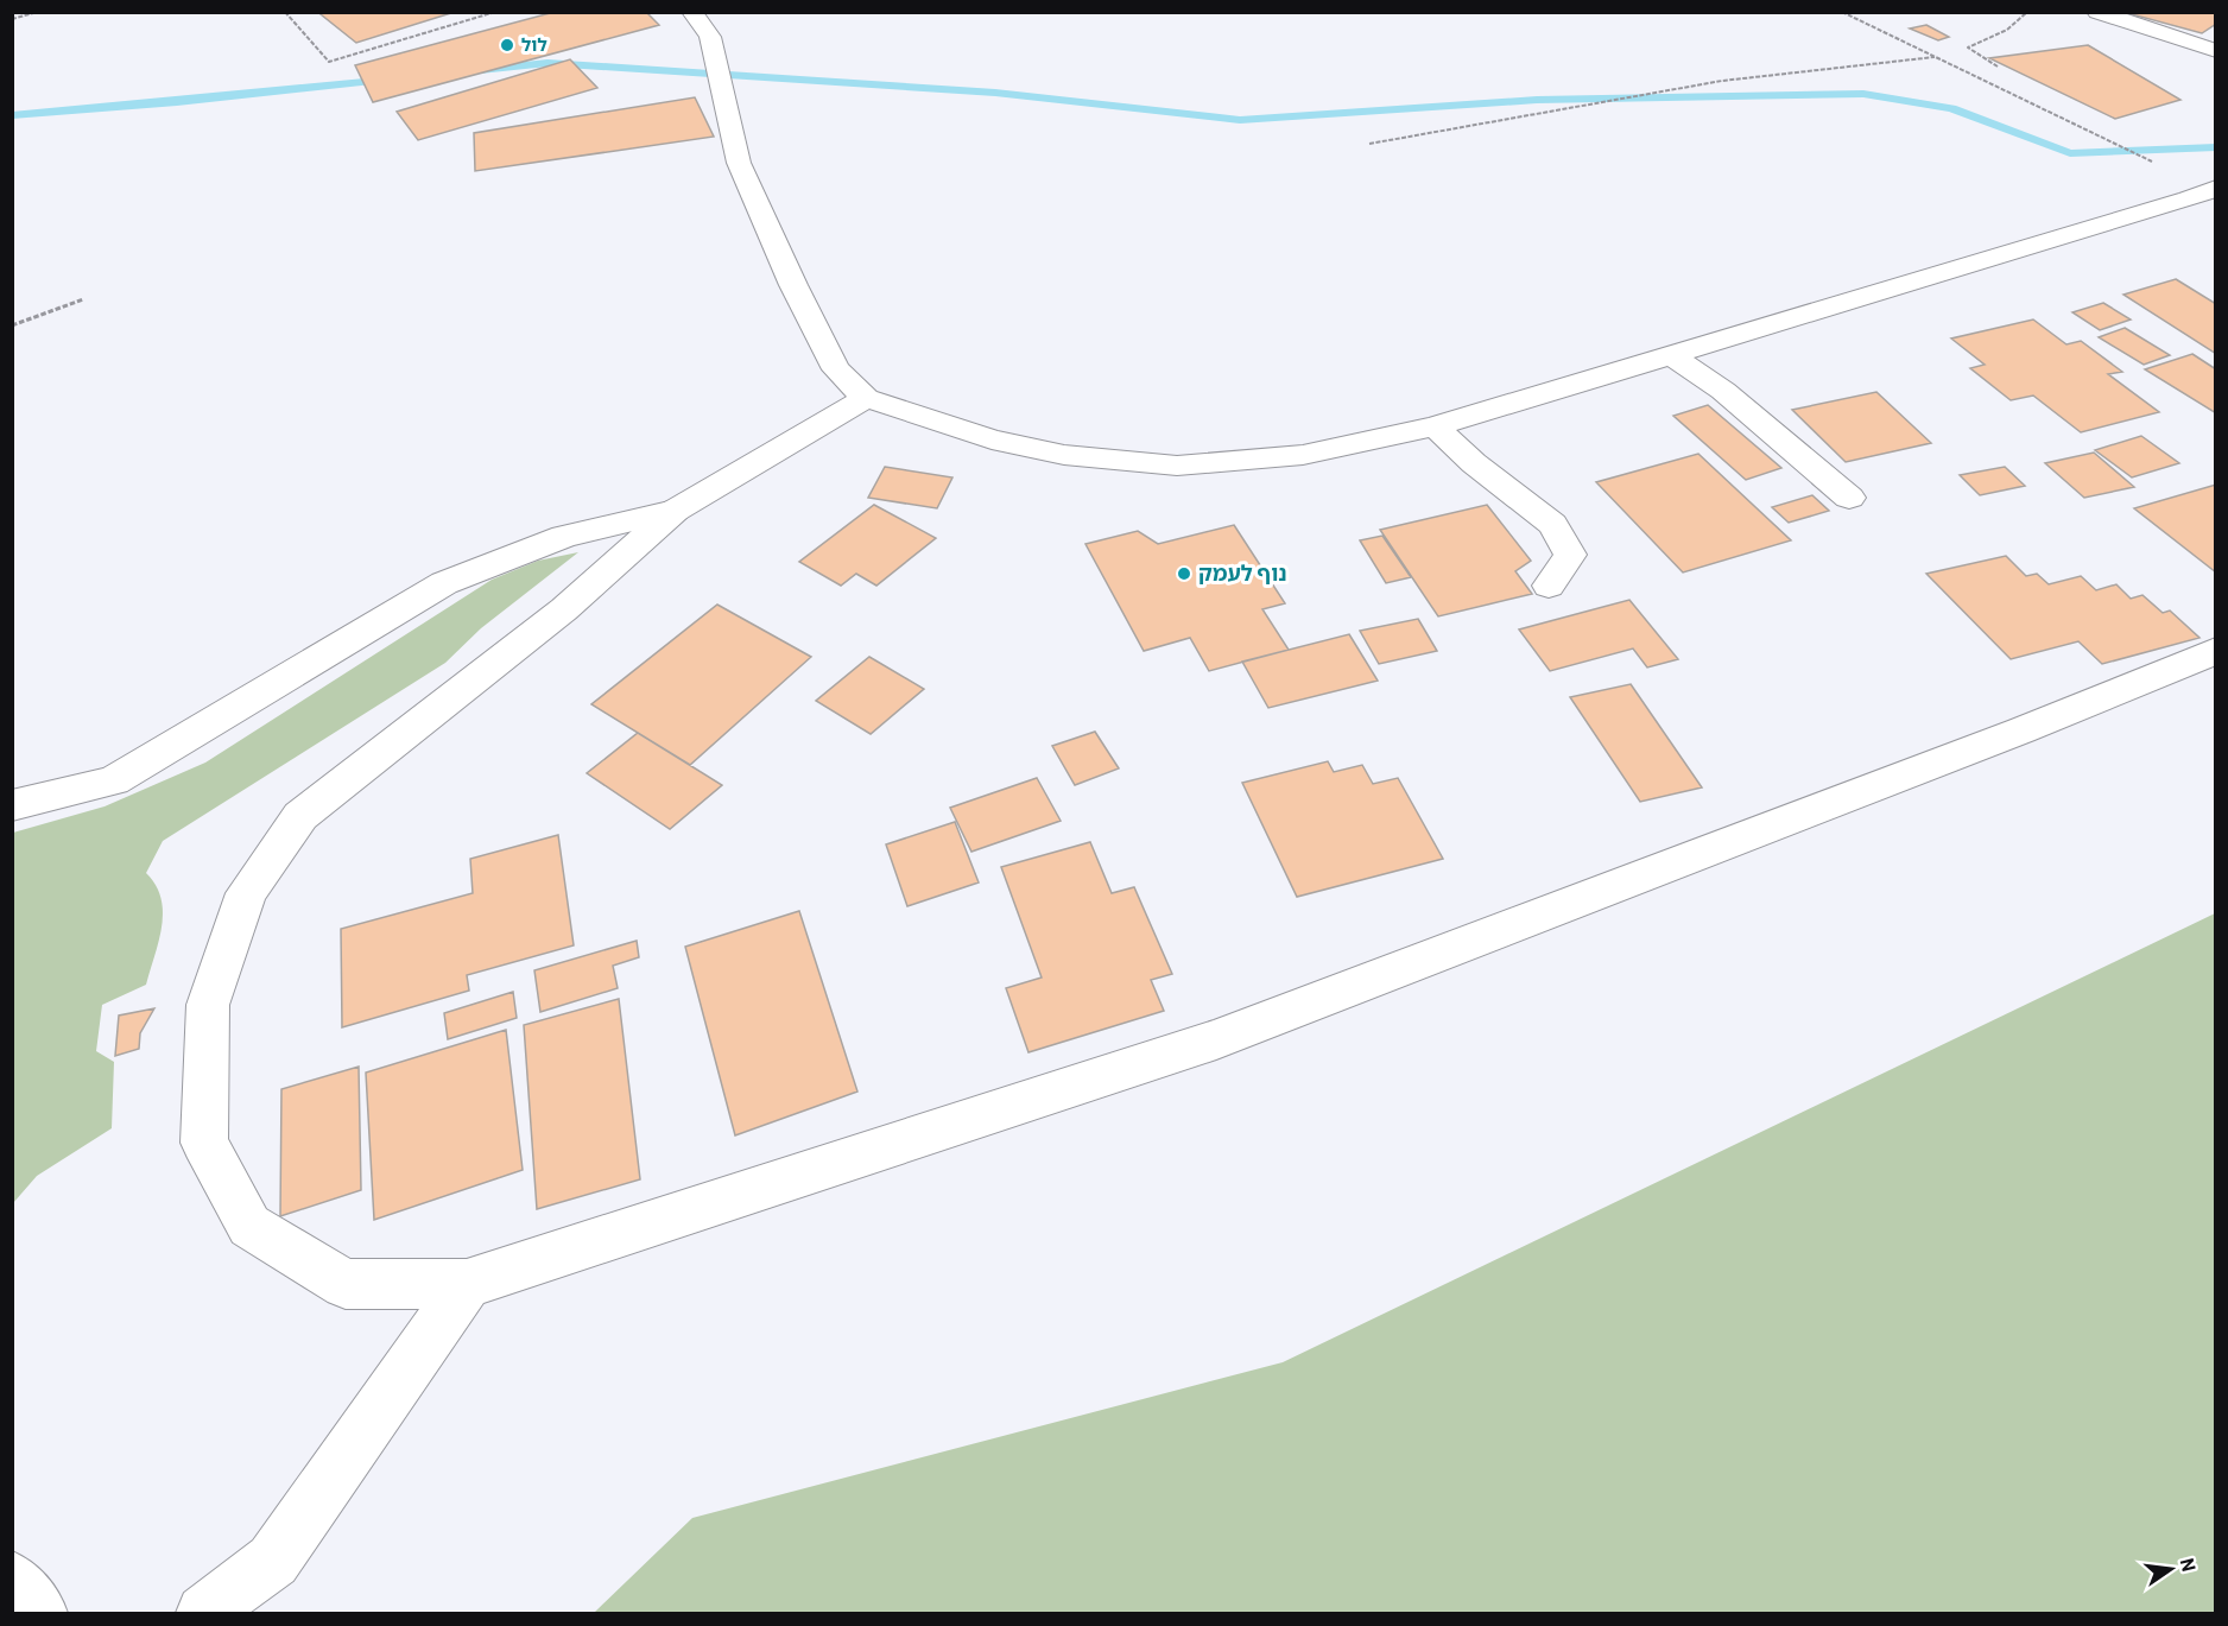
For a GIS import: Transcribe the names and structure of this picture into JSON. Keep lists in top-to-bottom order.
{
  "places": ["לול", "נוף לעמק"],
  "north": "right"
}
